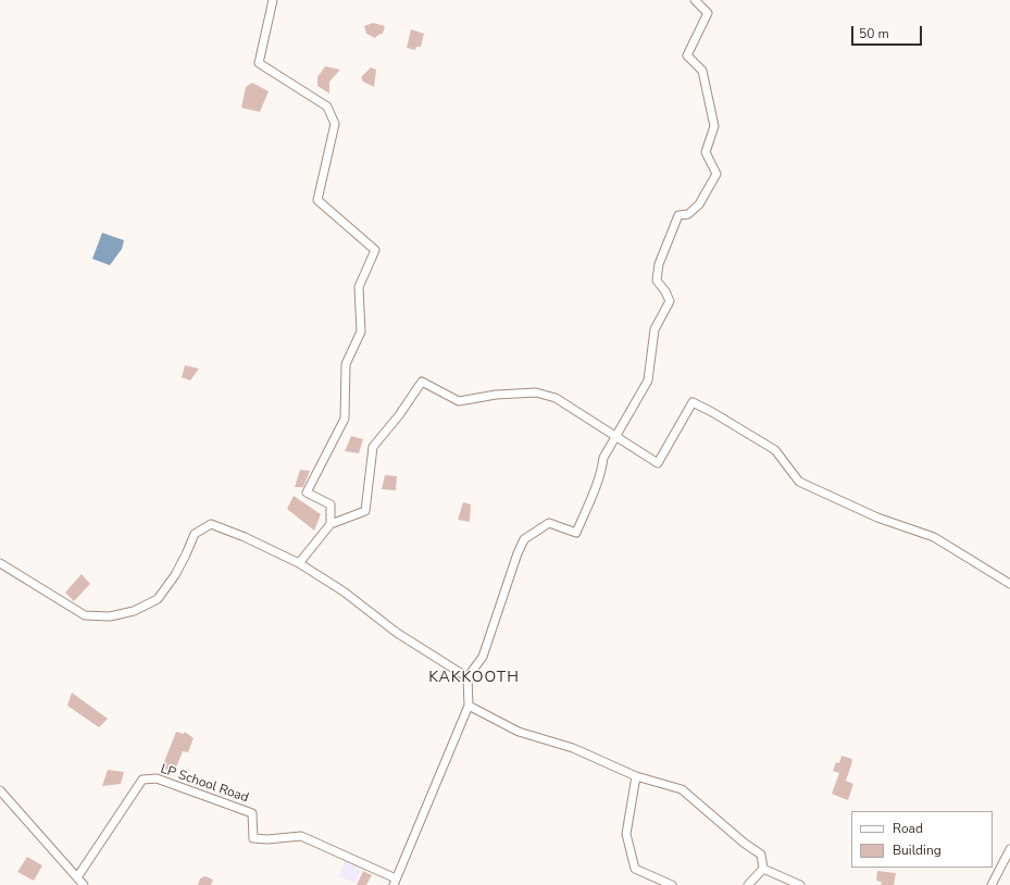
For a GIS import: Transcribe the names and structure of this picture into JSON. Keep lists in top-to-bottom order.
{
  "streets": {
    "street": ["LP School Road"]
  },
  "districts": ["KAKKOOTH"],
  "legend": ["Road", "Building"],
  "scale_bar": "50 m"
}
